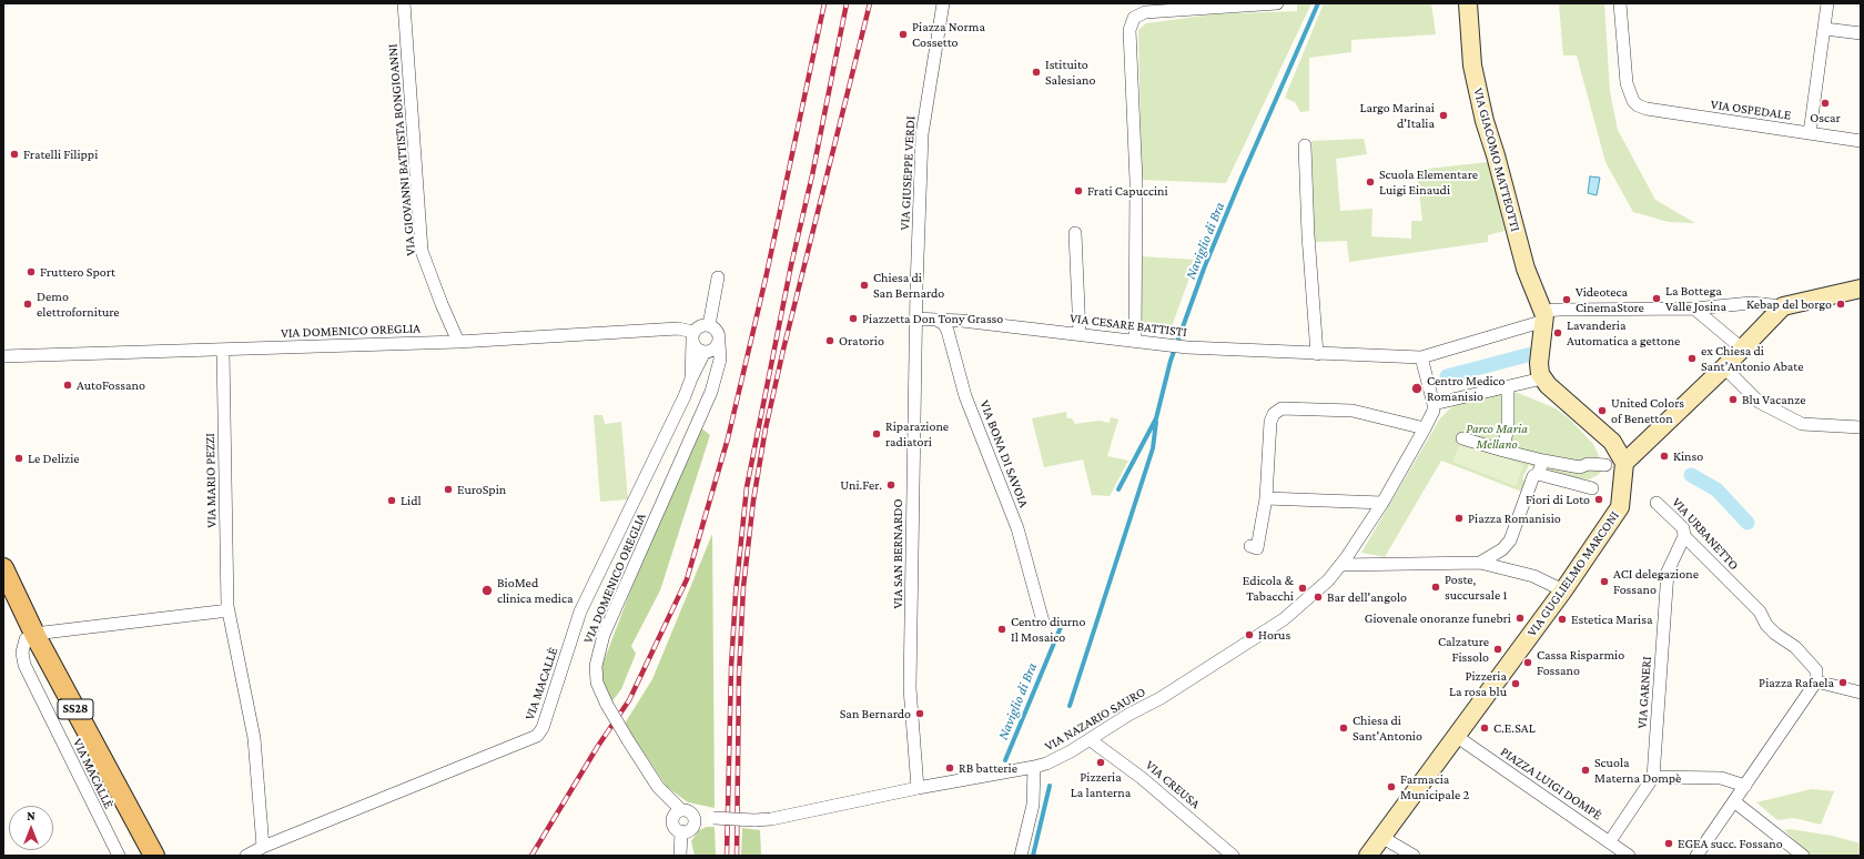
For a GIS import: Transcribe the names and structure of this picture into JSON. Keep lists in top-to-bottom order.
{
  "streets": {
    "main road": ["VIA GIACOMO MATTEOTTI", "VIA GUGLIELMO MARCONI", "SS28"],
    "street": [
      "VIA OSPEDALE",
      "VIA GIOVANNI BATTISTA BONGIOANNI",
      "VIA GIUSEPPE VERDI",
      "VIA CESARE BATTISTI",
      "VIA DOMENICO OREGLIA",
      "VIA BONA DI SAVOIA",
      "VIA MARIO PEZZI",
      "VIA URBANETTO",
      "VIA SAN BERNARDO",
      "VIA MACALLÈ",
      "VIA GARNERI",
      "VIA NAZARIO SAURO",
      "PIAZZA LUIGI DOMPÈ",
      "VIA CREUSA"
    ]
  },
  "crossings": [
    ["VIA GIOVANNI BATTISTA BONGIOANNI", "VIA DOMENICO OREGLIA"],
    ["VIA GIACOMO MATTEOTTI", "VIA CESARE BATTISTI"],
    ["VIA GIUSEPPE VERDI", "VIA SAN BERNARDO"],
    ["VIA CESARE BATTISTI", "VIA BONA DI SAVOIA"],
    ["VIA DOMENICO OREGLIA", "VIA MARIO PEZZI"],
    ["VIA DOMENICO OREGLIA", "VIA MACALLÈ"],
    ["VIA DOMENICO OREGLIA", "VIA NAZARIO SAURO"],
    ["VIA MARIO PEZZI", "VIA MACALLÈ"],
    ["VIA URBANETTO", "VIA GARNERI"],
    ["VIA SAN BERNARDO", "VIA NAZARIO SAURO"],
    ["VIA GUGLIELMO MARCONI", "PIAZZA LUIGI DOMPÈ"],
    ["VIA MACALLÈ", "SS28"],
    ["VIA GARNERI", "PIAZZA LUIGI DOMPÈ"],
    ["VIA NAZARIO SAURO", "VIA CREUSA"]
  ],
  "water": ["Naviglio di Bra"],
  "parks": ["Parco Maria Mellano"],
  "places": [
    "Piazza Norma Cossetto",
    "Istituito Salesiano",
    "Oscar",
    "Largo Marinai d'Italia",
    "Fratelli Filippi",
    "Scuola Elementare Luigi Einaudi",
    "Frati Capuccini",
    "Fruttero Sport",
    "Chiesa di San Bernardo",
    "La Bottega Valle Josina",
    "Videoteca CinemaStore",
    "Demo elettroforniture",
    "Kebap del borgo",
    "Piazzetta Don Tony Grasso",
    "Lavanderia Automatica a gettone",
    "Oratorio",
    "ex Chiesa di Sant’Antonio Abate",
    "AutoFossano",
    "Centro Medico Romanisio",
    "Blu Vacanze",
    "United Colors of Benetton",
    "Riparazione radiatori",
    "Kinso",
    "Le Delizie",
    "Uni.Fer.",
    "EuroSpin",
    "Fiori di Loto",
    "Lidl",
    "Piazza Romanisio",
    "ACI delegazione Fossano",
    "Poste, succursale 1",
    "Edicola & Tabacchi",
    "BioMed clinica medica",
    "Bar dell'angolo",
    "Giovenale onoranze funebri",
    "Estetica Marisa",
    "Centro diurno Il Mosaico",
    "Horus",
    "Calzature Fissolo",
    "Cassa Risparmio Fossano",
    "Piazza Rafaela",
    "Pizzeria La rosa blu",
    "San Bernardo",
    "Chiesa di Sant'Antonio",
    "C.E.SAL",
    "Pizzeria La lanterna",
    "RB batterie",
    "Scuola Materna Dompè",
    "Farmacia Municipale 2",
    "EGEA succ. Fossano"
  ],
  "north": "top"
}
